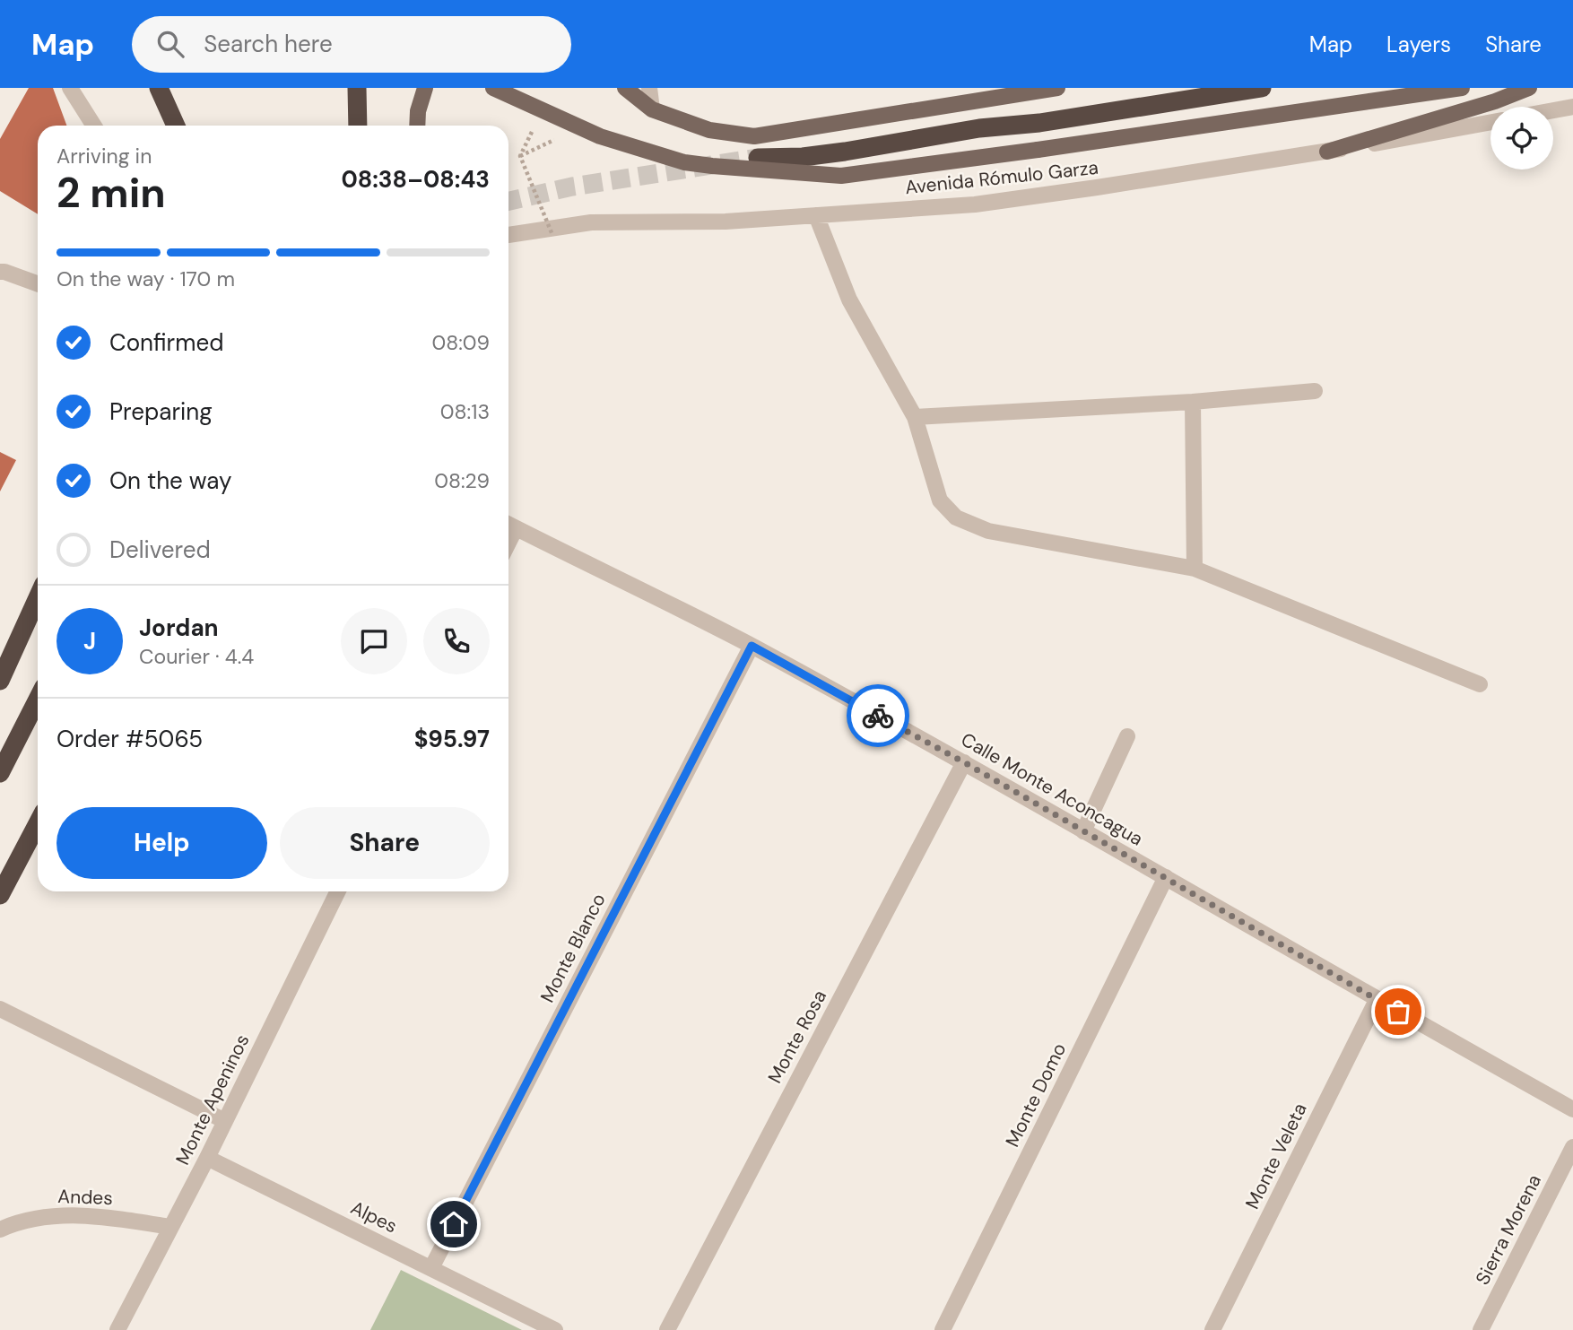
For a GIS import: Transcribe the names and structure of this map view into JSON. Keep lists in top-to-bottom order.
{
  "streets": {
    "main road": ["Avenida Rómulo Garza"],
    "street": [
      "Calle Monte Aconcagua",
      "Monte Blanco",
      "Monte Rosa",
      "Monte Domo",
      "Monte Apeninos",
      "Monte Veleta",
      "Andes",
      "Alpes",
      "Sierra Morena"
    ]
  },
  "crossings": [
    ["Calle Monte Aconcagua", "Monte Blanco"],
    ["Calle Monte Aconcagua", "Monte Rosa"],
    ["Calle Monte Aconcagua", "Monte Domo"],
    ["Calle Monte Aconcagua", "Monte Veleta"],
    ["Monte Blanco", "Alpes"],
    ["Monte Apeninos", "Andes"],
    ["Monte Apeninos", "Alpes"]
  ],
  "page": {
    "header": "Map",
    "search": "Search here",
    "nav": ["Map", "Layers", "Share"],
    "heading": ["2 min", "Arriving in", "08:38–08:43"],
    "panel": [
      "Jordan",
      "Courier · 4.4",
      "Order #5065",
      "$95.97"
    ],
    "bar": "On the way · 170 m",
    "list": [
      ["Confirmed", "08:09"],
      ["Preparing", "08:13"],
      ["On the way", "08:29"],
      "Delivered"
    ],
    "round": "J",
    "buttons": ["Help", "Share"]
  }
}
